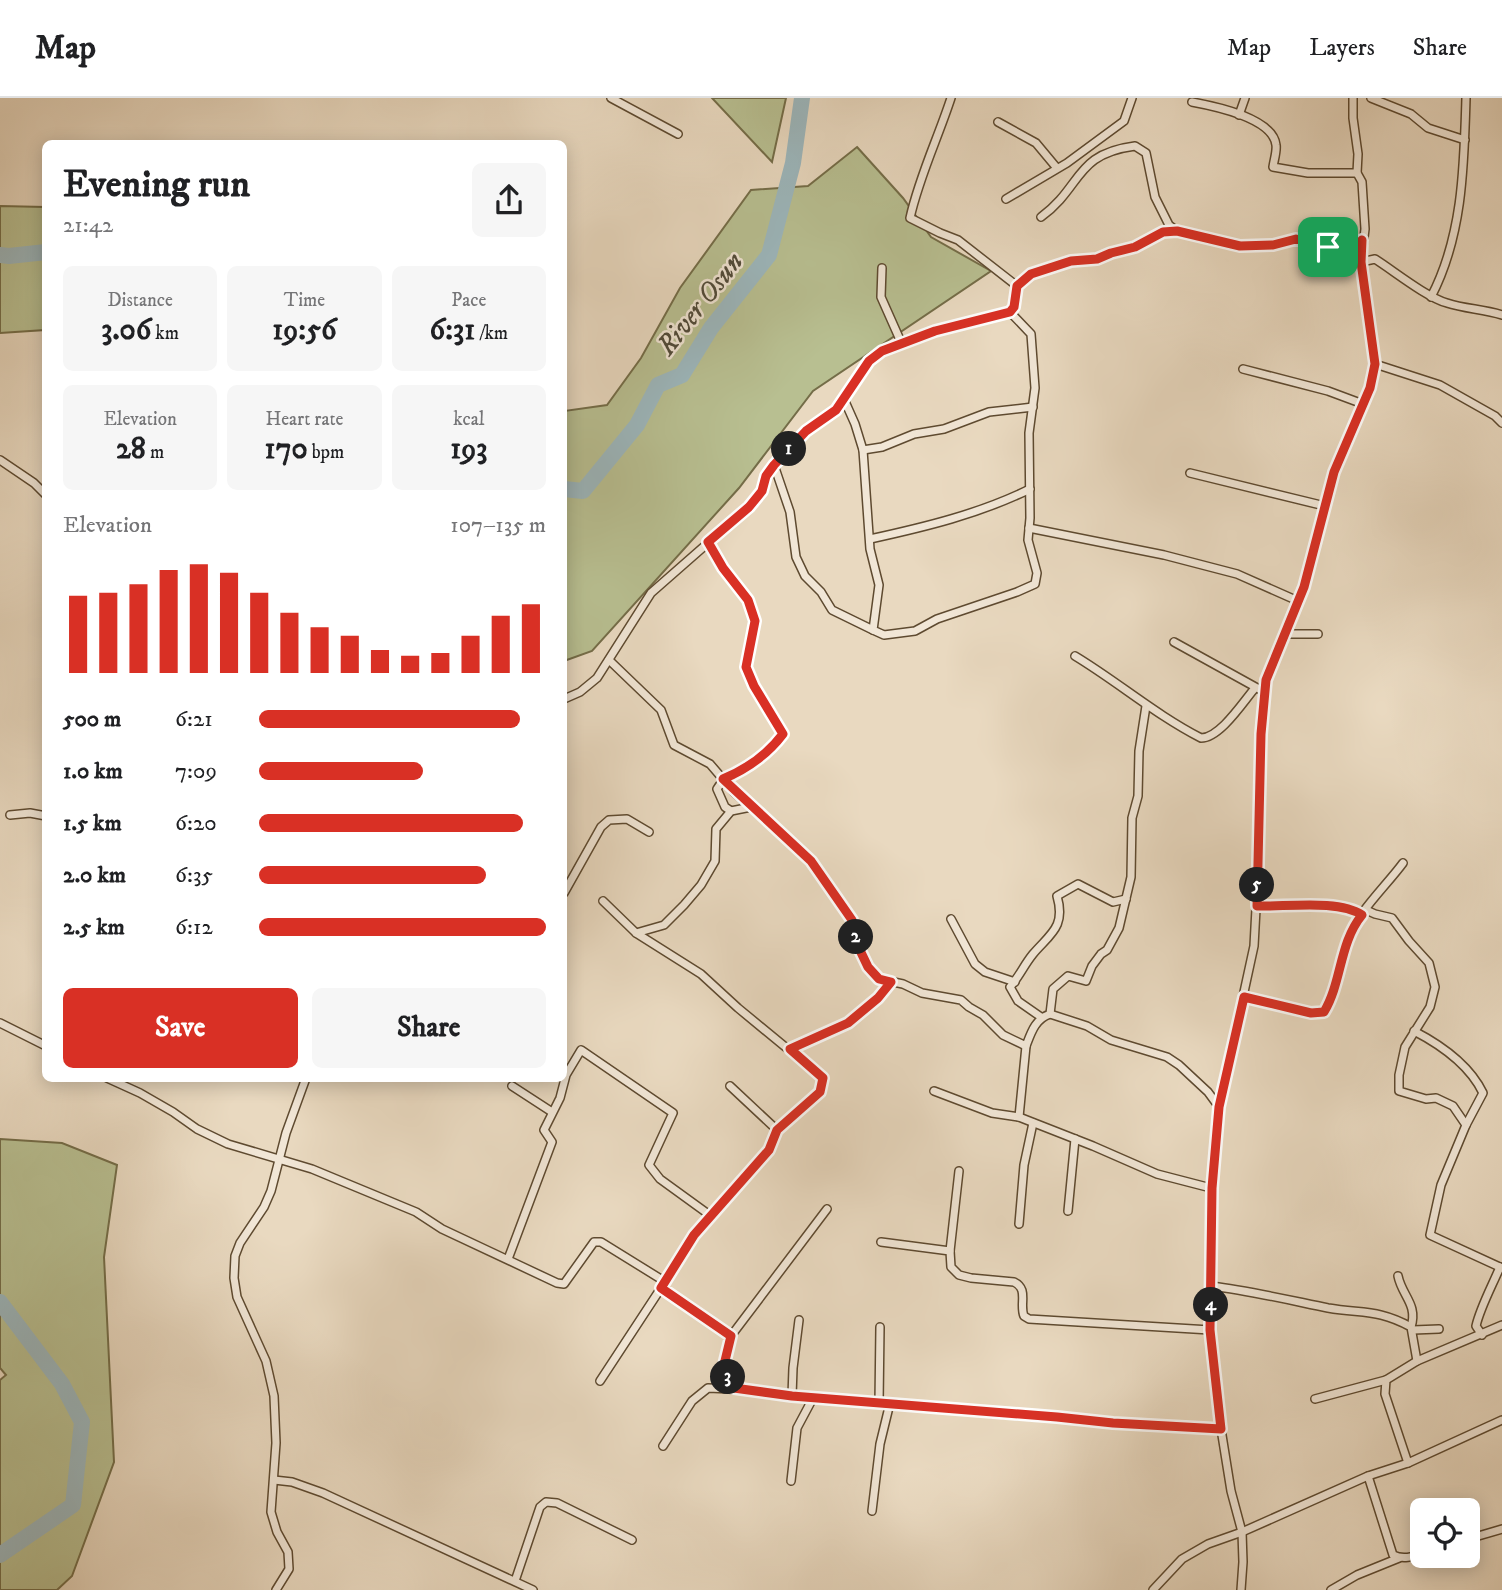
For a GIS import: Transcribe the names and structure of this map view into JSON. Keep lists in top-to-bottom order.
{
  "water": ["River Osun"],
  "page": {
    "header": "Map",
    "nav": ["Map", "Layers", "Share"],
    "heading": ["Evening run", "21:42"],
    "stats": [
      ["Distance", "3.06 km"],
      ["Time", "19:56"],
      ["Pace", "6:31 /km"],
      ["Elevation", "28 m"],
      ["Heart rate", "170 bpm"],
      ["kcal", "193"]
    ],
    "pins": [
      "1",
      "5",
      "2",
      "4",
      "3"
    ],
    "chart": ["Elevation", "107–135 m"],
    "list": [
      {
        "name": "500 m",
        "note": "6:21"
      },
      {
        "name": "1.0 km",
        "note": "7:09"
      },
      {
        "name": "1.5 km",
        "note": "6:20"
      },
      {
        "name": "2.0 km",
        "note": "6:35"
      },
      {
        "name": "2.5 km",
        "note": "6:12"
      }
    ],
    "buttons": ["Save", "Share"]
  }
}
